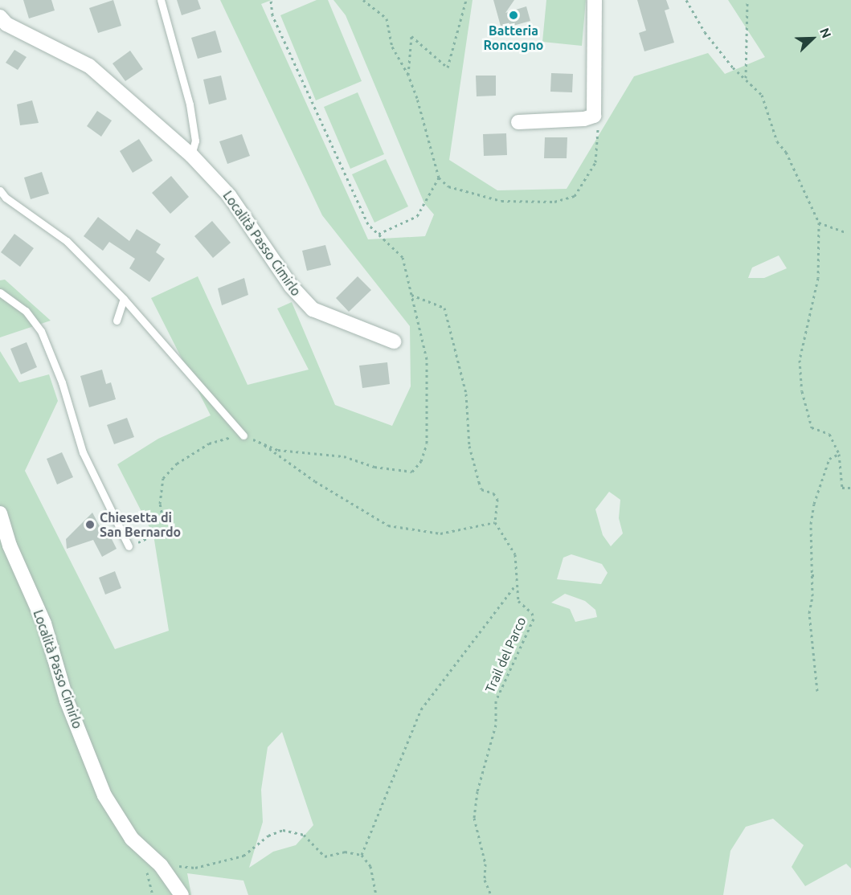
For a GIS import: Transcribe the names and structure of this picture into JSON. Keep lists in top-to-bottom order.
{
  "streets": {
    "street": ["Località Passo Cimirlo"],
    "path": ["Trail del Parco"]
  },
  "places": ["Batteria Roncogno", "Chiesetta di San Bernardo"],
  "north": "top right"
}
